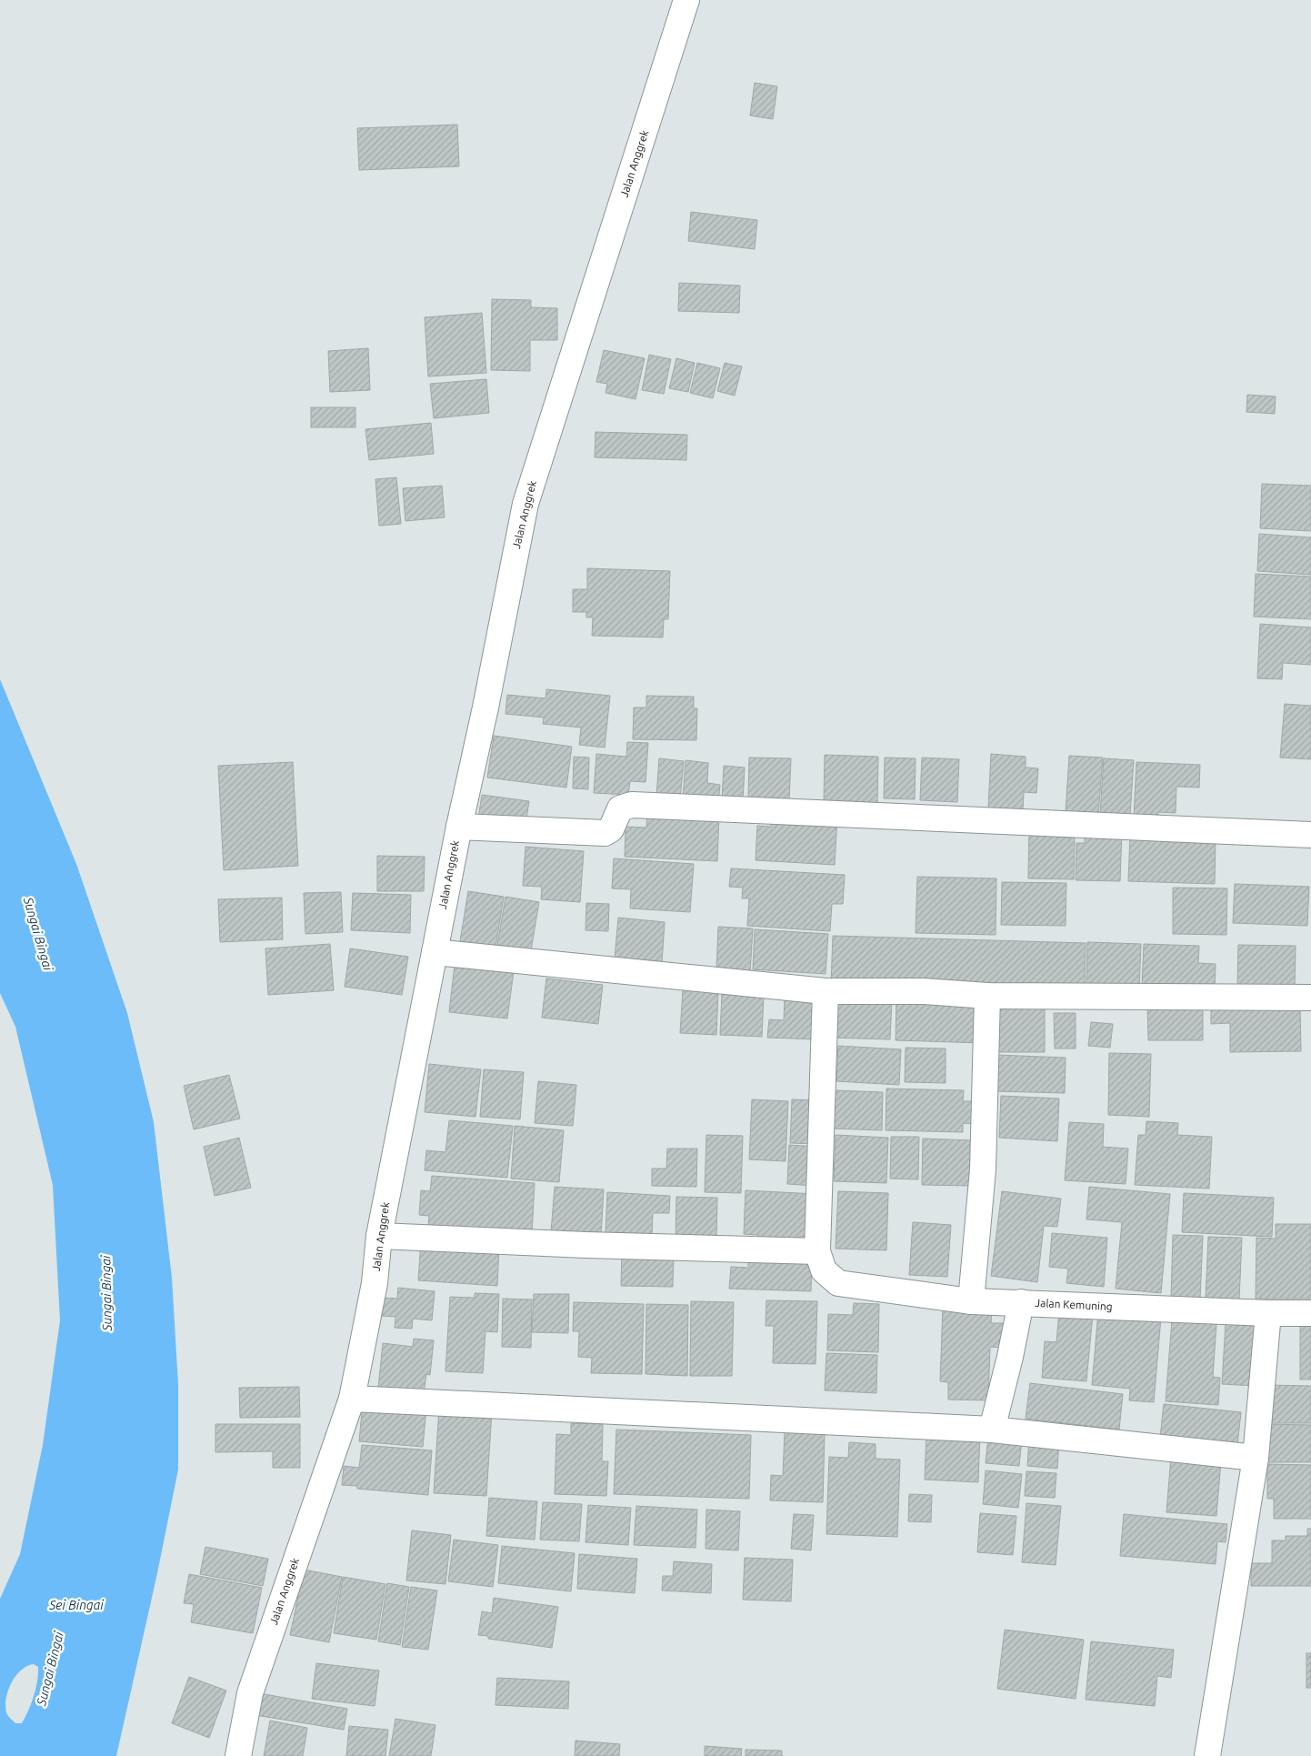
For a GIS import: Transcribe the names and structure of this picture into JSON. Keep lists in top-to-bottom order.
{
  "streets": {
    "street": ["Jalan Anggrek", "Jalan Kemuning"]
  },
  "water": ["Sungai Bingai", "Sei Bingai"]
}
